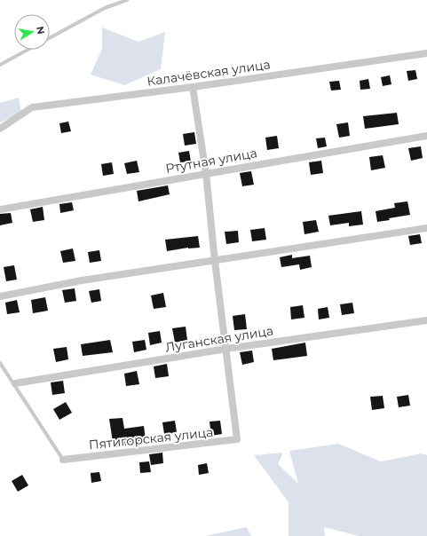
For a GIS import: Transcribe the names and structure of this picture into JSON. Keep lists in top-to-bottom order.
{
  "streets": {
    "street": [
      "Калачёвская улица",
      "Ртутная улица",
      "Луганская улица",
      "Пятигорская улица"
    ]
  },
  "crossings": [
    ["Луганская улица", "Пятигорская улица"]
  ],
  "north": "right"
}
